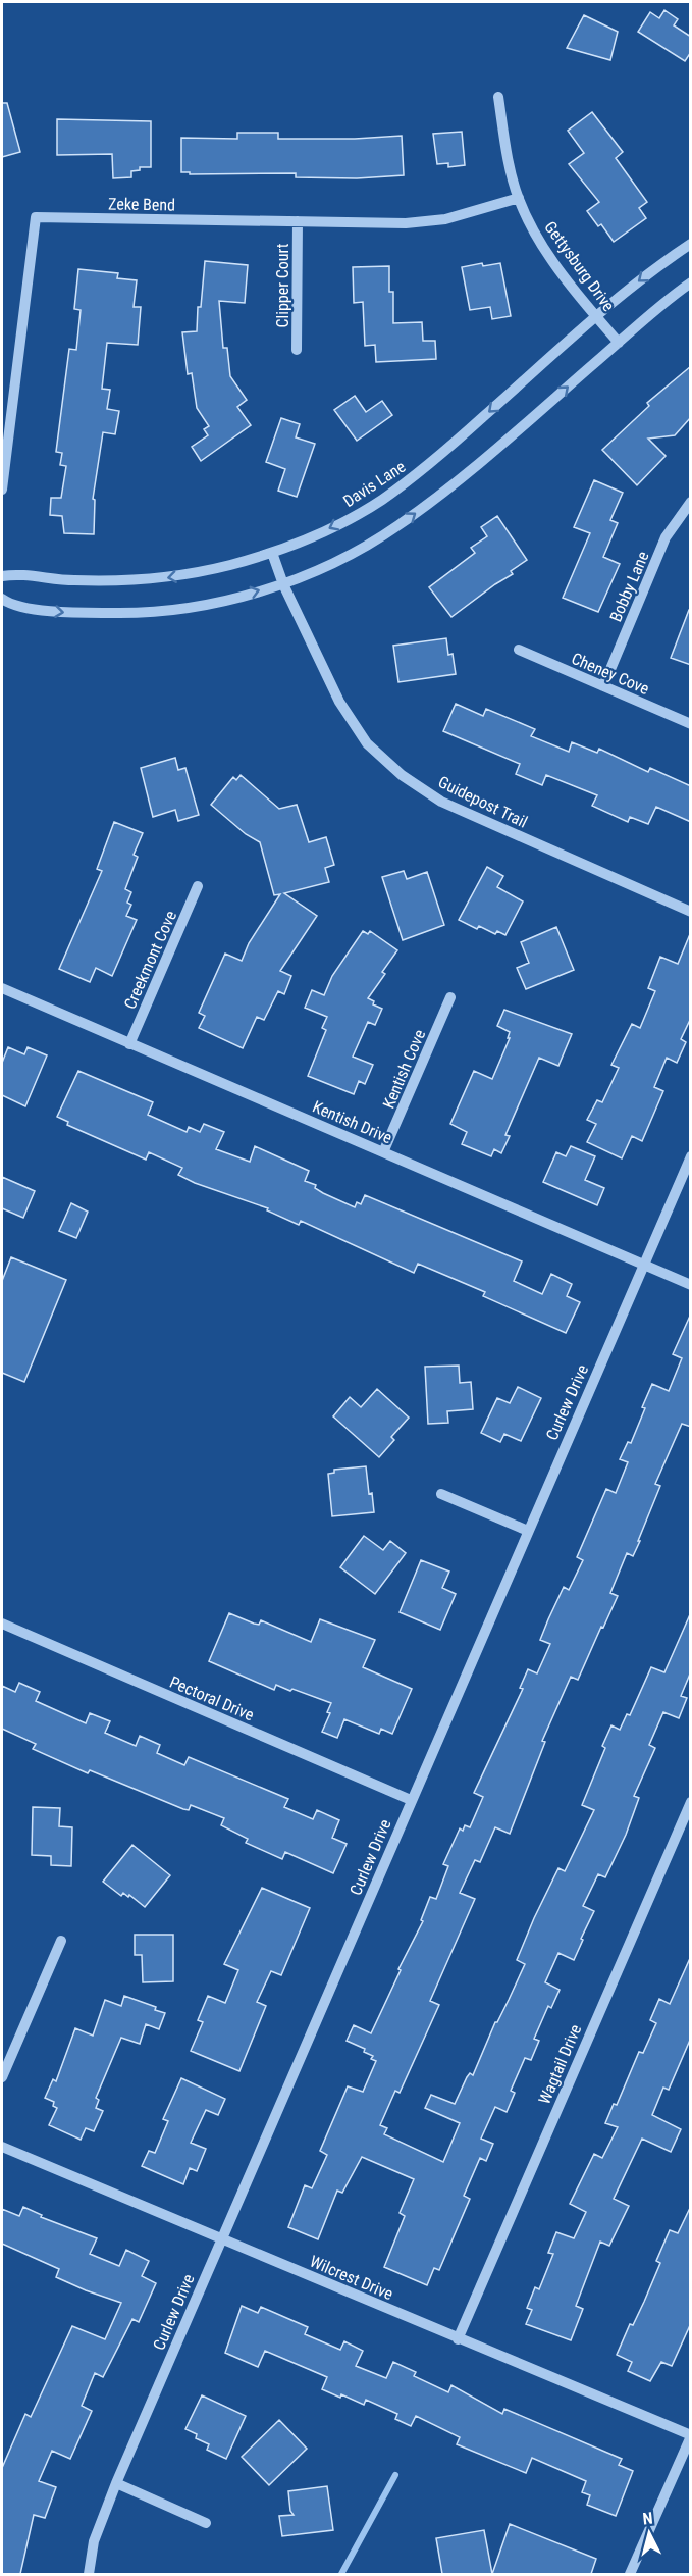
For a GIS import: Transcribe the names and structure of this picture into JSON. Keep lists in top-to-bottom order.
{
  "streets": {
    "street": [
      "Zeke Bend",
      "Gettysburg Drive",
      "Clipper Court",
      "Davis Lane",
      "Bobby Lane",
      "Cheney Cove",
      "Guidepost Trail",
      "Creekmont Cove",
      "Kentish Cove",
      "Kentish Drive",
      "Curlew Drive",
      "Pectoral Drive",
      "Wagtail Drive",
      "Wilcrest Drive"
    ]
  },
  "crossings": [
    ["Zeke Bend", "Gettysburg Drive"],
    ["Zeke Bend", "Clipper Court"],
    ["Gettysburg Drive", "Davis Lane"],
    ["Davis Lane", "Guidepost Trail"],
    ["Bobby Lane", "Cheney Cove"],
    ["Creekmont Cove", "Kentish Drive"],
    ["Kentish Cove", "Kentish Drive"],
    ["Kentish Drive", "Curlew Drive"],
    ["Curlew Drive", "Pectoral Drive"],
    ["Curlew Drive", "Wilcrest Drive"],
    ["Wagtail Drive", "Wilcrest Drive"]
  ],
  "north": "top"
}
